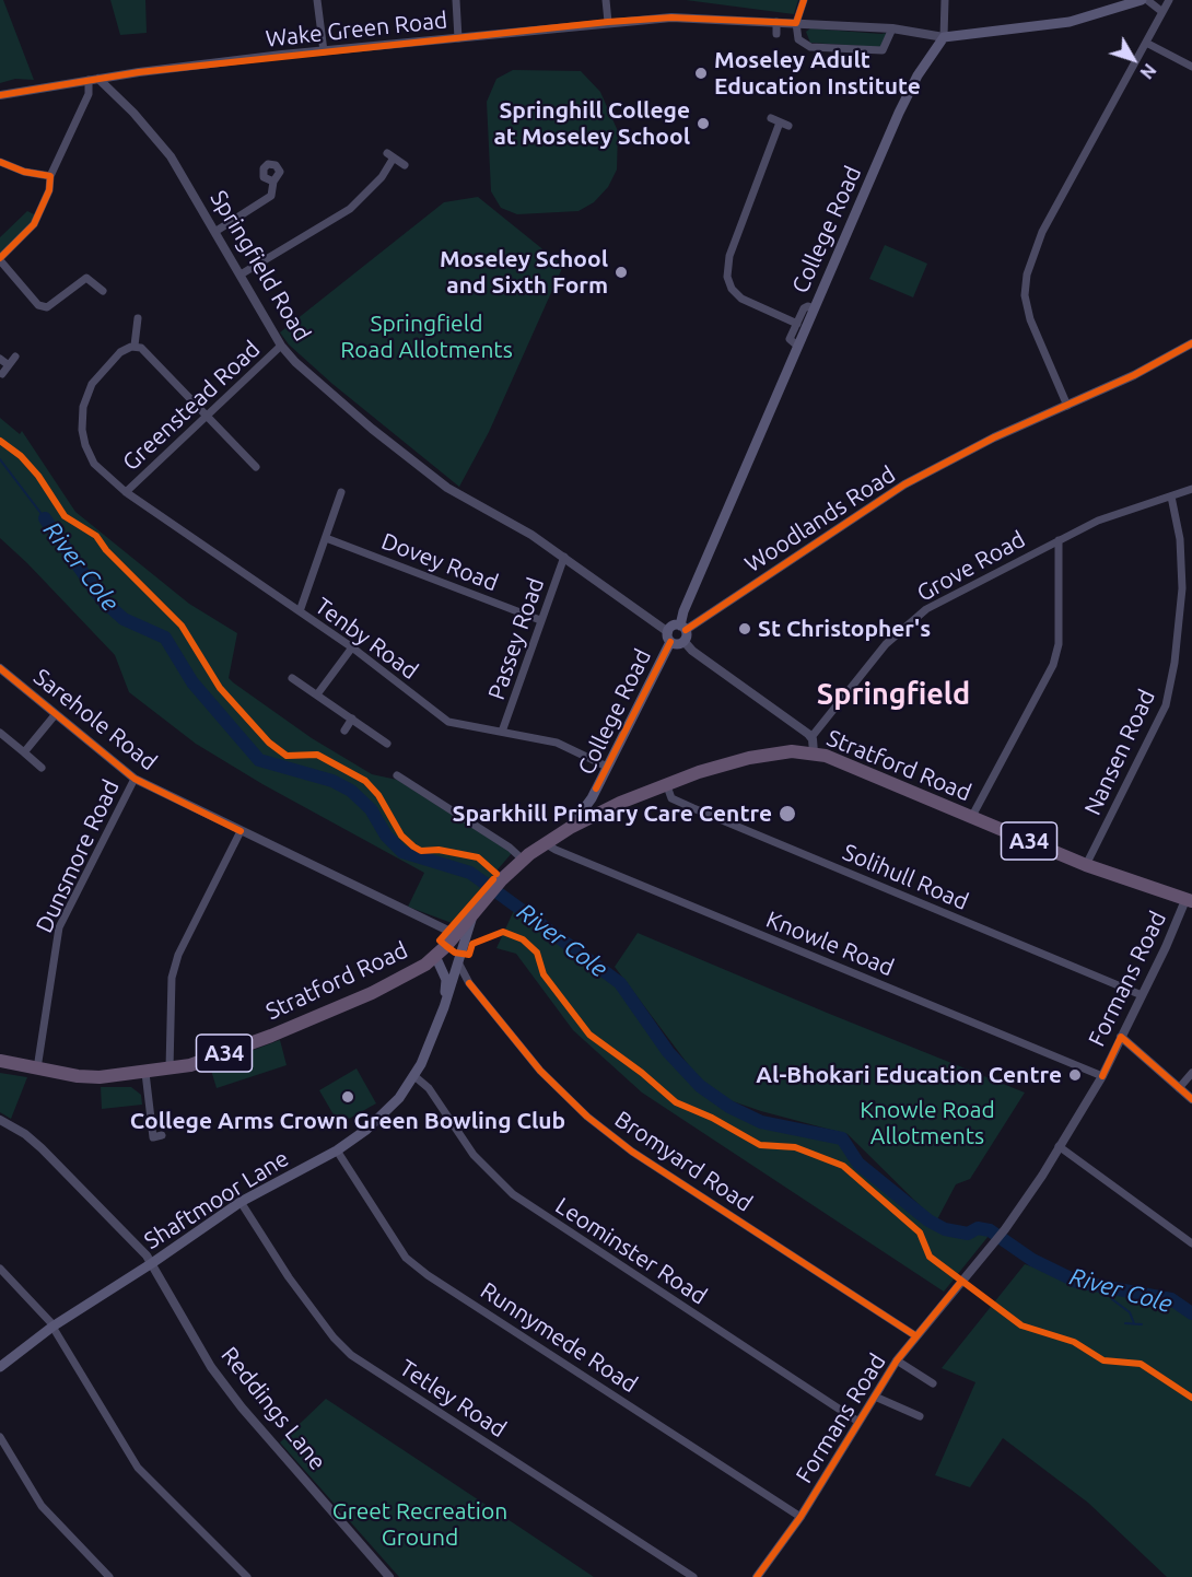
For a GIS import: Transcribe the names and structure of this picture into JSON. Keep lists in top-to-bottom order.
{
  "streets": {
    "highway": ["Stratford Road", "A34"],
    "main road": ["Wake Green Road", "College Road", "Shaftmoor Lane"],
    "street": [
      "Springfield Road",
      "Greenstead Road",
      "Woodlands Road",
      "Dovey Road",
      "Grove Road",
      "Tenby Road",
      "Passey Road",
      "Sarehole Road",
      "Nansen Road",
      "Dunsmore Road",
      "Solihull Road",
      "Knowle Road",
      "Formans Road",
      "Bromyard Road",
      "Leominster Road",
      "Runnymede Road",
      "Tetley Road",
      "Reddings Lane"
    ]
  },
  "crossings": [
    ["Wake Green Road", "College Road"],
    ["Wake Green Road", "Springfield Road"],
    ["College Road", "Springfield Road"],
    ["College Road", "Woodlands Road"],
    ["College Road", "Tenby Road"],
    ["College Road", "Stratford Road"],
    ["Springfield Road", "Greenstead Road"],
    ["Springfield Road", "Passey Road"],
    ["Greenstead Road", "Tenby Road"],
    ["Dovey Road", "Passey Road"],
    ["Grove Road", "Nansen Road"],
    ["Tenby Road", "Passey Road"],
    ["Sarehole Road", "Stratford Road"],
    ["Sarehole Road", "Dunsmore Road"],
    ["Nansen Road", "Stratford Road"],
    ["Stratford Road", "Dunsmore Road"],
    ["Stratford Road", "Solihull Road"],
    ["Stratford Road", "Knowle Road"],
    ["Stratford Road", "Formans Road"],
    ["Stratford Road", "Shaftmoor Lane"],
    ["Solihull Road", "Formans Road"],
    ["Knowle Road", "Formans Road"],
    ["Formans Road", "Bromyard Road"],
    ["Formans Road", "Leominster Road"],
    ["Formans Road", "Runnymede Road"],
    ["Bromyard Road", "Shaftmoor Lane"],
    ["Shaftmoor Lane", "Leominster Road"],
    ["Shaftmoor Lane", "Runnymede Road"],
    ["Shaftmoor Lane", "Tetley Road"],
    ["Shaftmoor Lane", "Reddings Lane"]
  ],
  "districts": ["Springfield"],
  "water": ["River Cole"],
  "parks": ["Springfield Road Allotments", "Knowle Road Allotments", "Greet Recreation Ground"],
  "places": [
    "Moseley Adult Education Institute",
    "Springhill College at Moseley School",
    "Moseley School and Sixth Form",
    "St Christopher's",
    "Sparkhill Primary Care Centre",
    "Al-Bhokari Education Centre",
    "College Arms Crown Green Bowling Club"
  ],
  "north": "bottom right"
}
